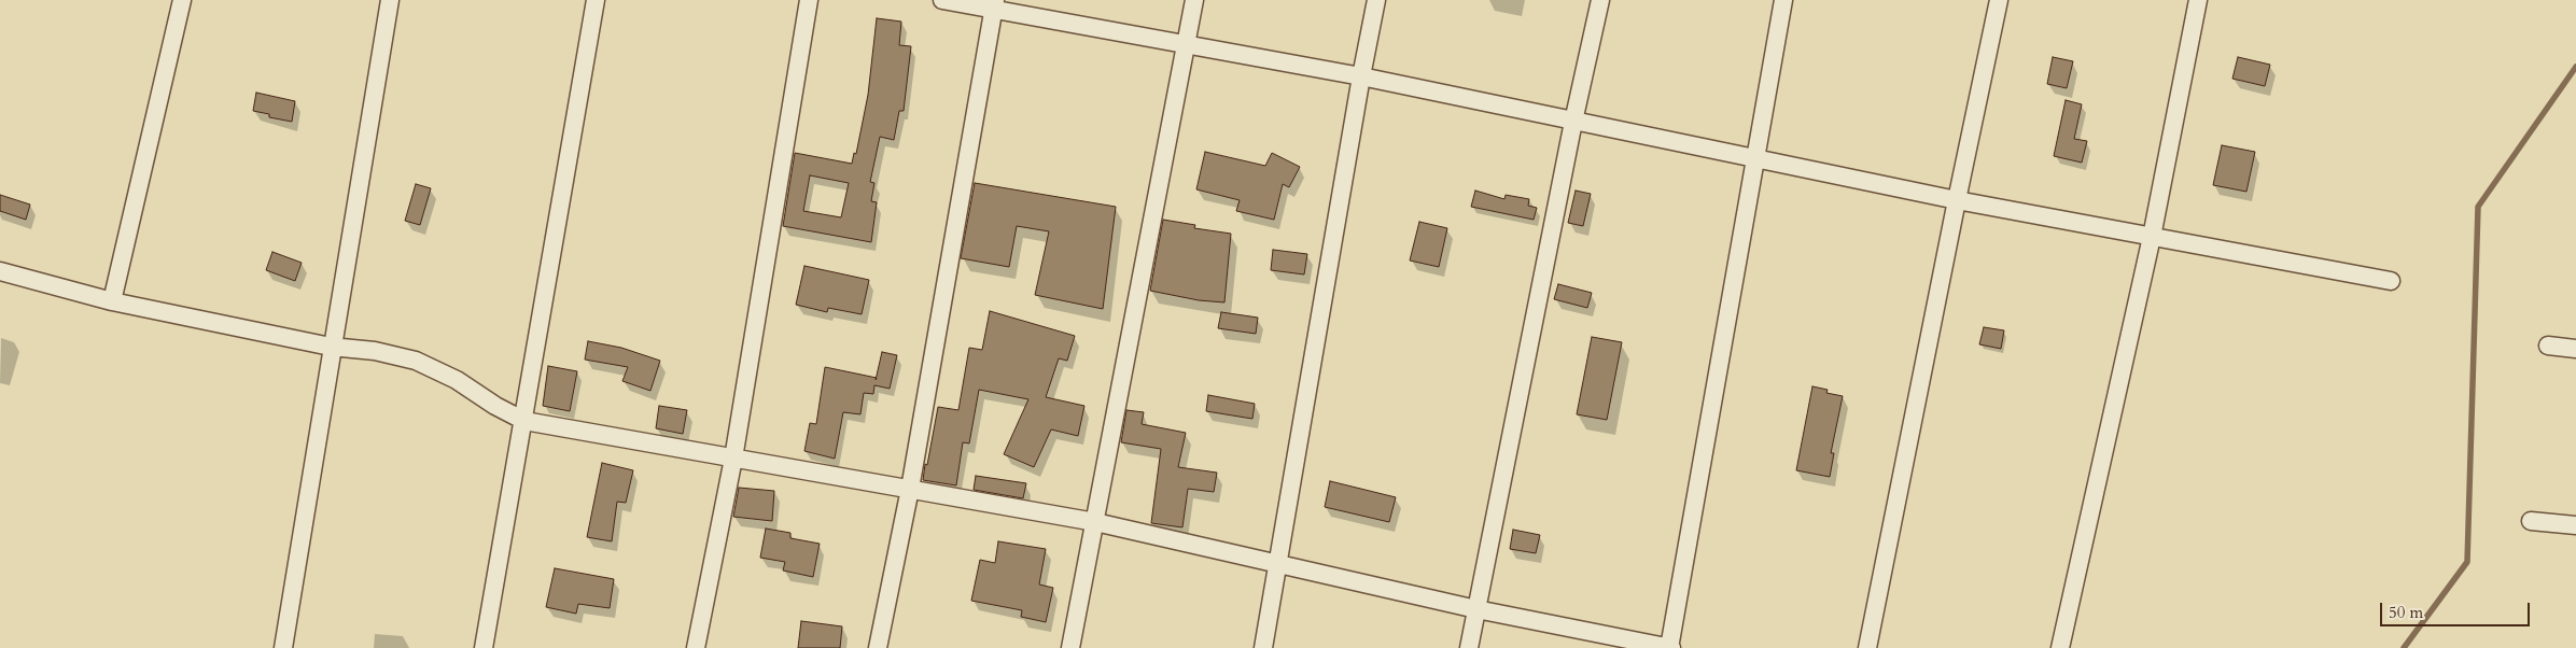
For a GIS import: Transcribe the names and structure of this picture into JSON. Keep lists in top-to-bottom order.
{
  "scale_bar": "50 m"
}
